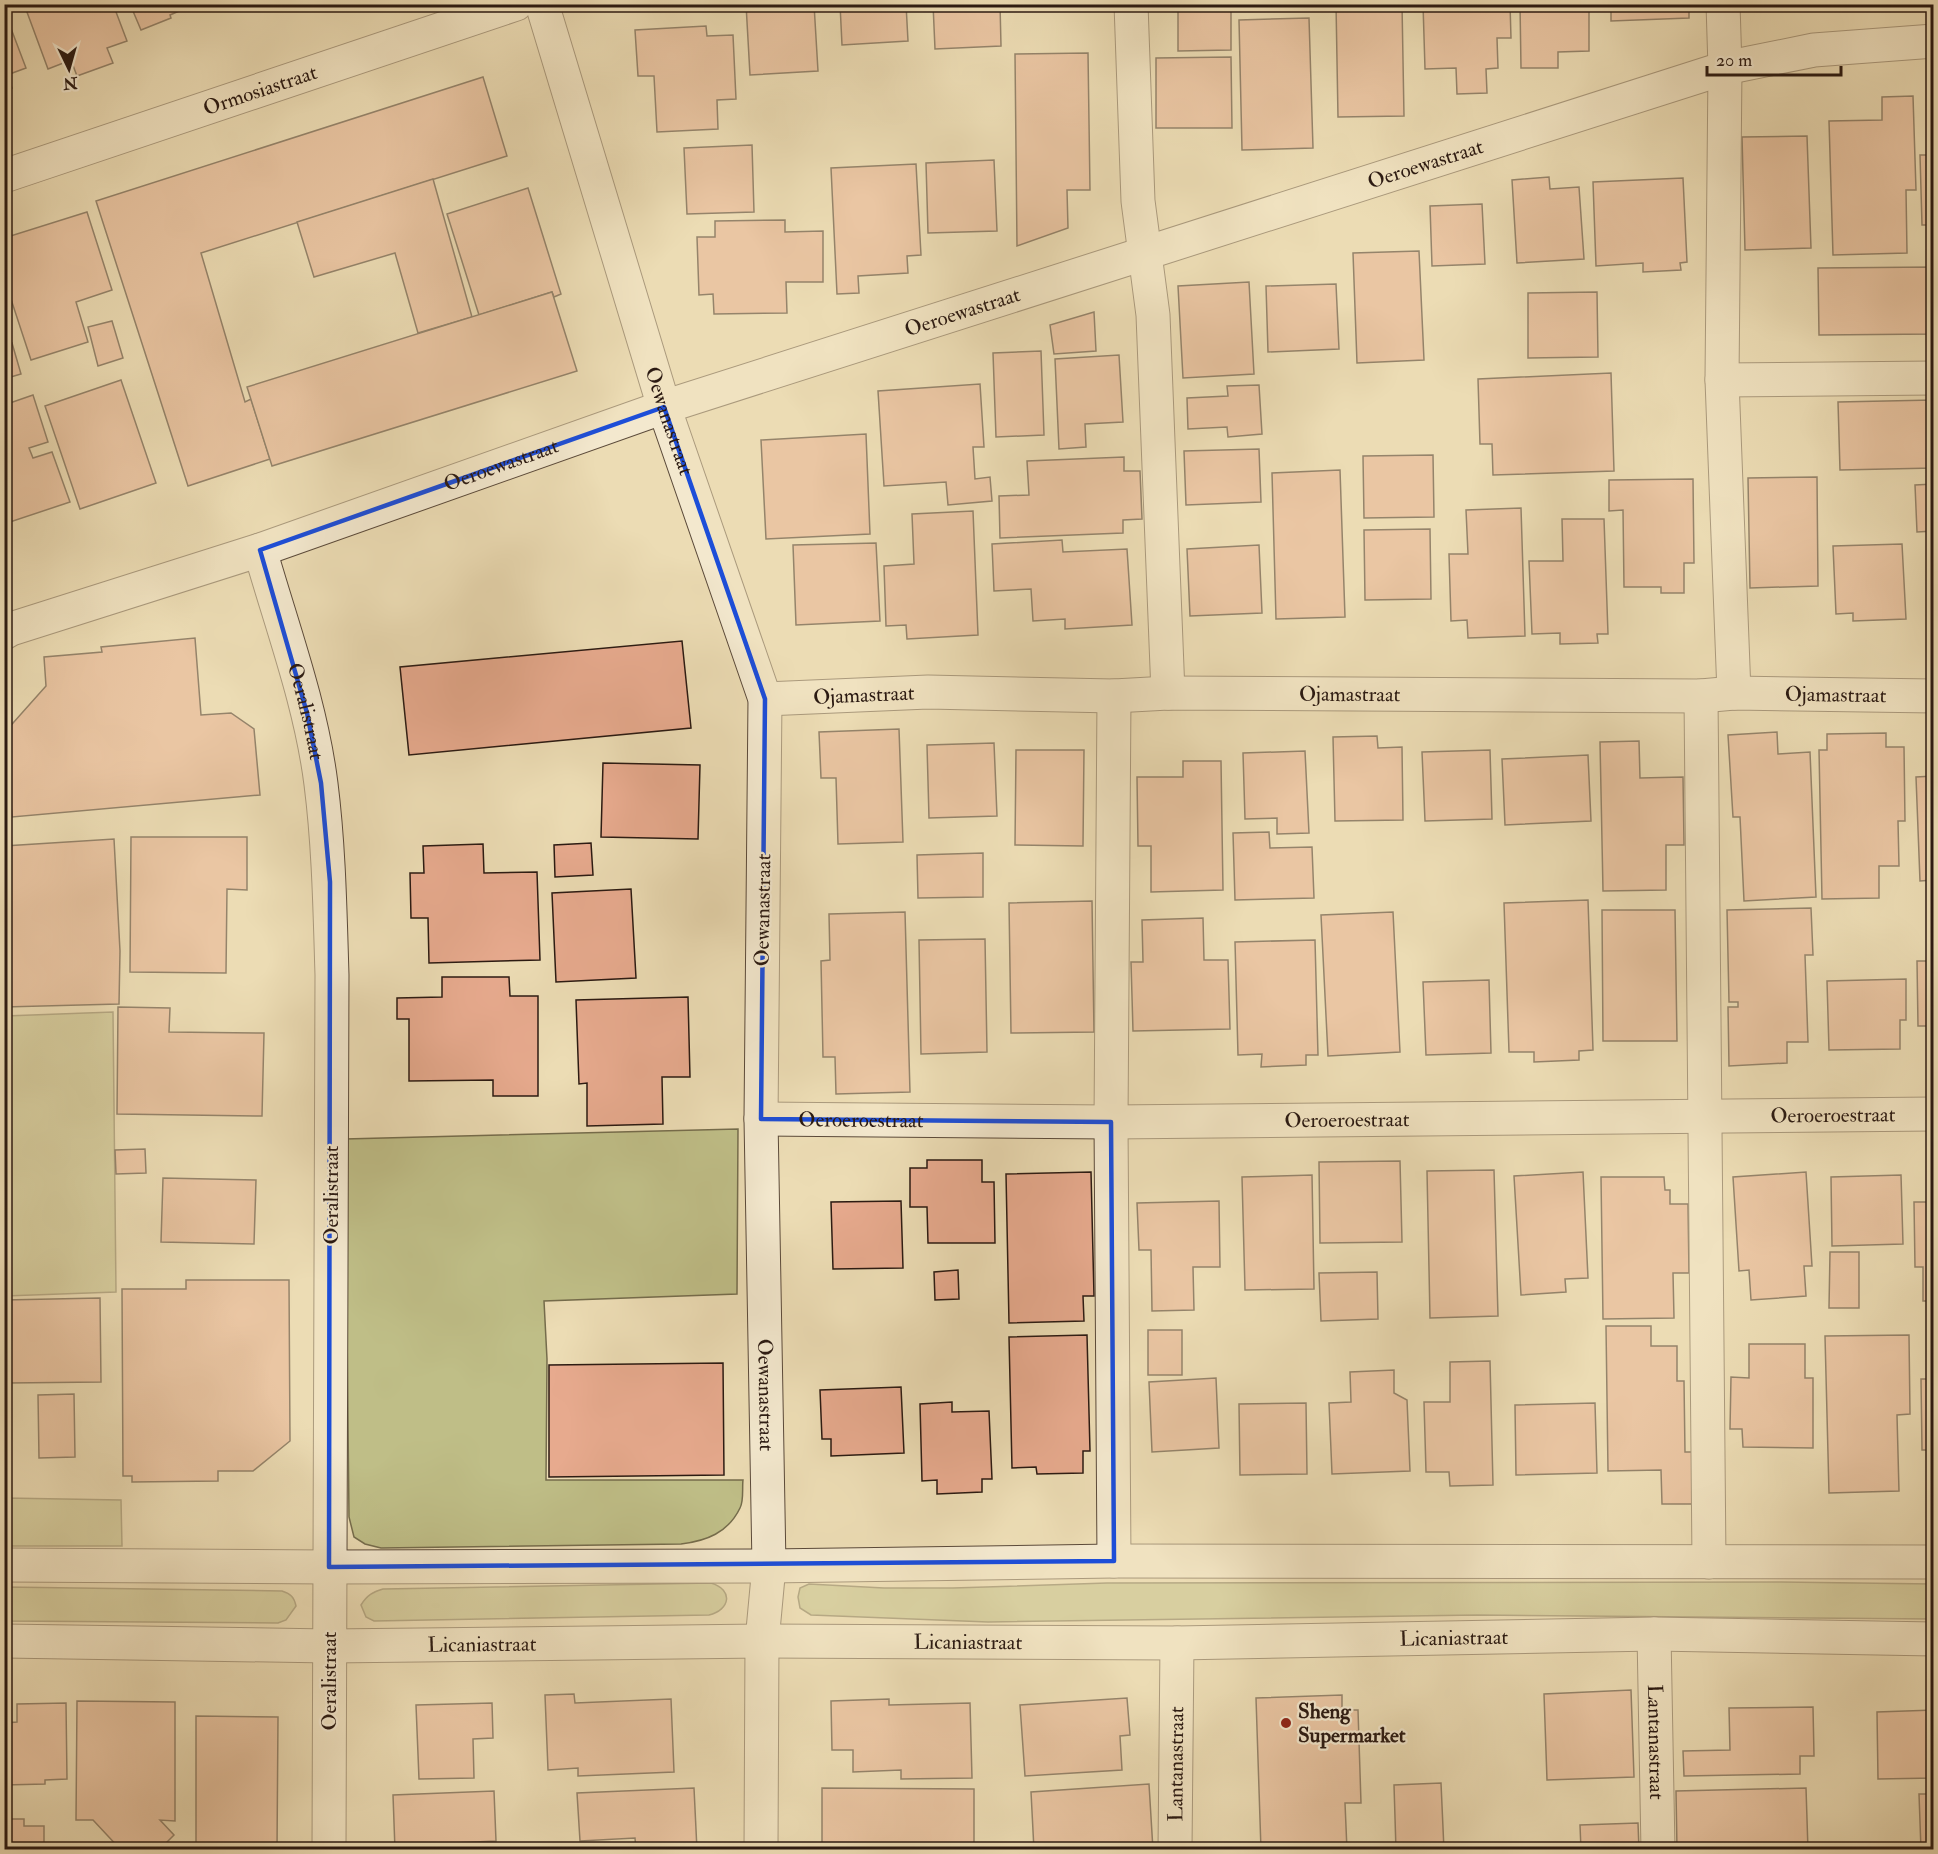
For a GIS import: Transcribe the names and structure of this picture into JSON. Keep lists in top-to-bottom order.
{
  "streets": {
    "street": [
      "Ormosiastraat",
      "Oeroewastraat",
      "Oewanastraat",
      "Ojamastraat",
      "Oeralistraat",
      "Oeroeroestraat",
      "Licaniastraat",
      "Lantanastraat"
    ]
  },
  "crossings": [
    ["Oeroewastraat", "Oewanastraat"],
    ["Oeroewastraat", "Oeralistraat"],
    ["Oewanastraat", "Ojamastraat"],
    ["Oewanastraat", "Oeroeroestraat"],
    ["Oewanastraat", "Licaniastraat"],
    ["Oeralistraat", "Licaniastraat"],
    ["Licaniastraat", "Lantanastraat"]
  ],
  "places": ["Sheng Supermarket"],
  "scale_bar": "20 m",
  "north": "bottom"
}
